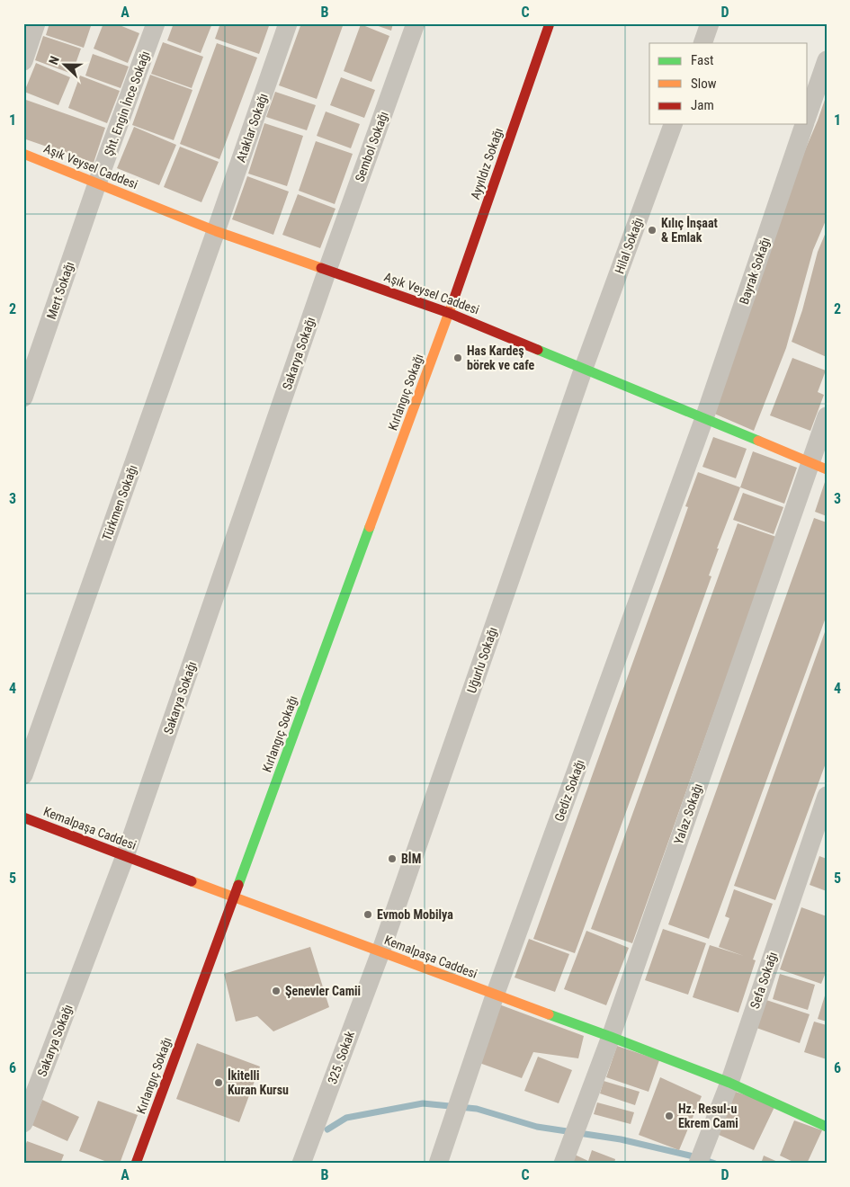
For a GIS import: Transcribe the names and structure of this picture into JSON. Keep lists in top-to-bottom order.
{
  "streets": {
    "main road": [
      "Ayyıldız Sokağı",
      "Aşık Veysel Caddesi",
      "Kırlangıç Sokağı",
      "Kemalpaşa Caddesi"
    ],
    "street": [
      "Şht. Engin İnce Sokağı",
      "Ataklar Sokağı",
      "Sembol Sokağı",
      "Hilal Sokağı",
      "Bayrak Sokağı",
      "Mert Sokağı",
      "Sakarya Sokağı",
      "Türkmen Sokağı",
      "Uğurlu Sokağı",
      "Gediz Sokağı",
      "Yalaz Sokağı",
      "Sefa Sokağı",
      "325. Sokak"
    ]
  },
  "crossings": [
    ["Şht. Engin İnce Sokağı", "Aşık Veysel Caddesi"],
    ["Şht. Engin İnce Sokağı", "Mert Sokağı"],
    ["Ataklar Sokağı", "Aşık Veysel Caddesi"],
    ["Ataklar Sokağı", "Türkmen Sokağı"],
    ["Sembol Sokağı", "Aşık Veysel Caddesi"],
    ["Sembol Sokağı", "Sakarya Sokağı"],
    ["Ayyıldız Sokağı", "Aşık Veysel Caddesi"],
    ["Ayyıldız Sokağı", "Kırlangıç Sokağı"],
    ["Aşık Veysel Caddesi", "Hilal Sokağı"],
    ["Aşık Veysel Caddesi", "Bayrak Sokağı"],
    ["Aşık Veysel Caddesi", "Mert Sokağı"],
    ["Aşık Veysel Caddesi", "Sakarya Sokağı"],
    ["Aşık Veysel Caddesi", "Kırlangıç Sokağı"],
    ["Aşık Veysel Caddesi", "Türkmen Sokağı"],
    ["Aşık Veysel Caddesi", "Uğurlu Sokağı"],
    ["Aşık Veysel Caddesi", "Gediz Sokağı"],
    ["Aşık Veysel Caddesi", "Yalaz Sokağı"],
    ["Hilal Sokağı", "Uğurlu Sokağı"],
    ["Bayrak Sokağı", "Gediz Sokağı"],
    ["Sakarya Sokağı", "Kemalpaşa Caddesi"],
    ["Kırlangıç Sokağı", "Kemalpaşa Caddesi"],
    ["Uğurlu Sokağı", "Kemalpaşa Caddesi"],
    ["Uğurlu Sokağı", "325. Sokak"],
    ["Gediz Sokağı", "Kemalpaşa Caddesi"],
    ["Yalaz Sokağı", "Kemalpaşa Caddesi"],
    ["Kemalpaşa Caddesi", "Sefa Sokağı"],
    ["Kemalpaşa Caddesi", "325. Sokak"]
  ],
  "places": [
    "Kılıç İnşaat & Emlak",
    "Has Kardeş börek ve cafe",
    "BİM",
    "Evmob Mobilya",
    "Şenevler Camii",
    "İkitelli Kuran Kursu",
    "Hz. Resul-u Ekrem Cami"
  ],
  "legend": ["Fast", "Slow", "Jam"],
  "north": "left",
  "grid": {
    "columns": [
      "A",
      "B",
      "C",
      "D"
    ],
    "rows": [
      "1",
      "2",
      "3",
      "4",
      "5",
      "6"
    ]
  }
}
